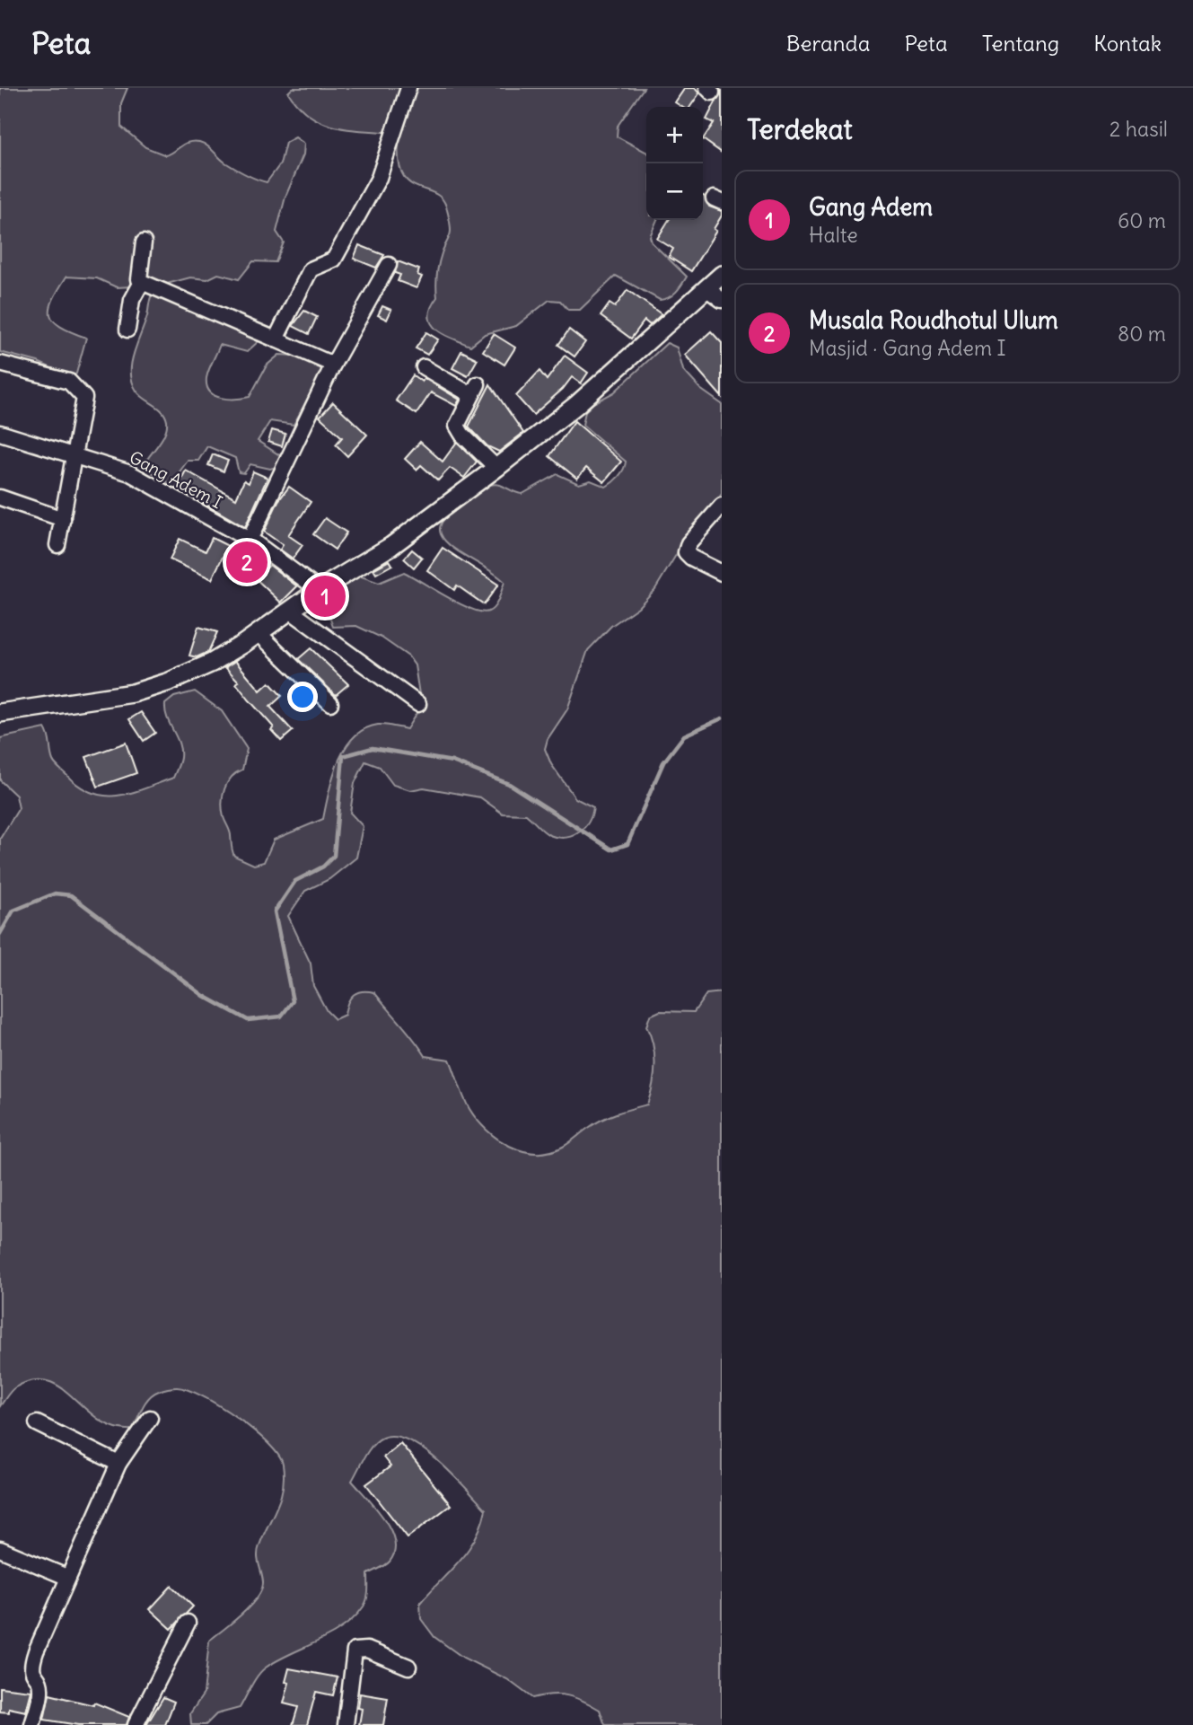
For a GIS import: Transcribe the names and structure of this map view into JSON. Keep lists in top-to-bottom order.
{
  "streets": {
    "street": ["Gang Adem I"]
  },
  "page": {
    "header": "Peta",
    "nav": [
      "Beranda",
      "Peta",
      "Tentang",
      "Kontak"
    ],
    "heading": ["Terdekat", "2 hasil"],
    "map_buttons": ["+", "−"],
    "list": [
      {
        "mark": "1",
        "name": "Gang Adem",
        "note": "Halte",
        "value": "60 m"
      },
      {
        "mark": "2",
        "name": "Musala Roudhotul Ulum",
        "note": "Masjid · Gang Adem I",
        "value": "80 m"
      }
    ],
    "pins": ["2", "1"]
  }
}
